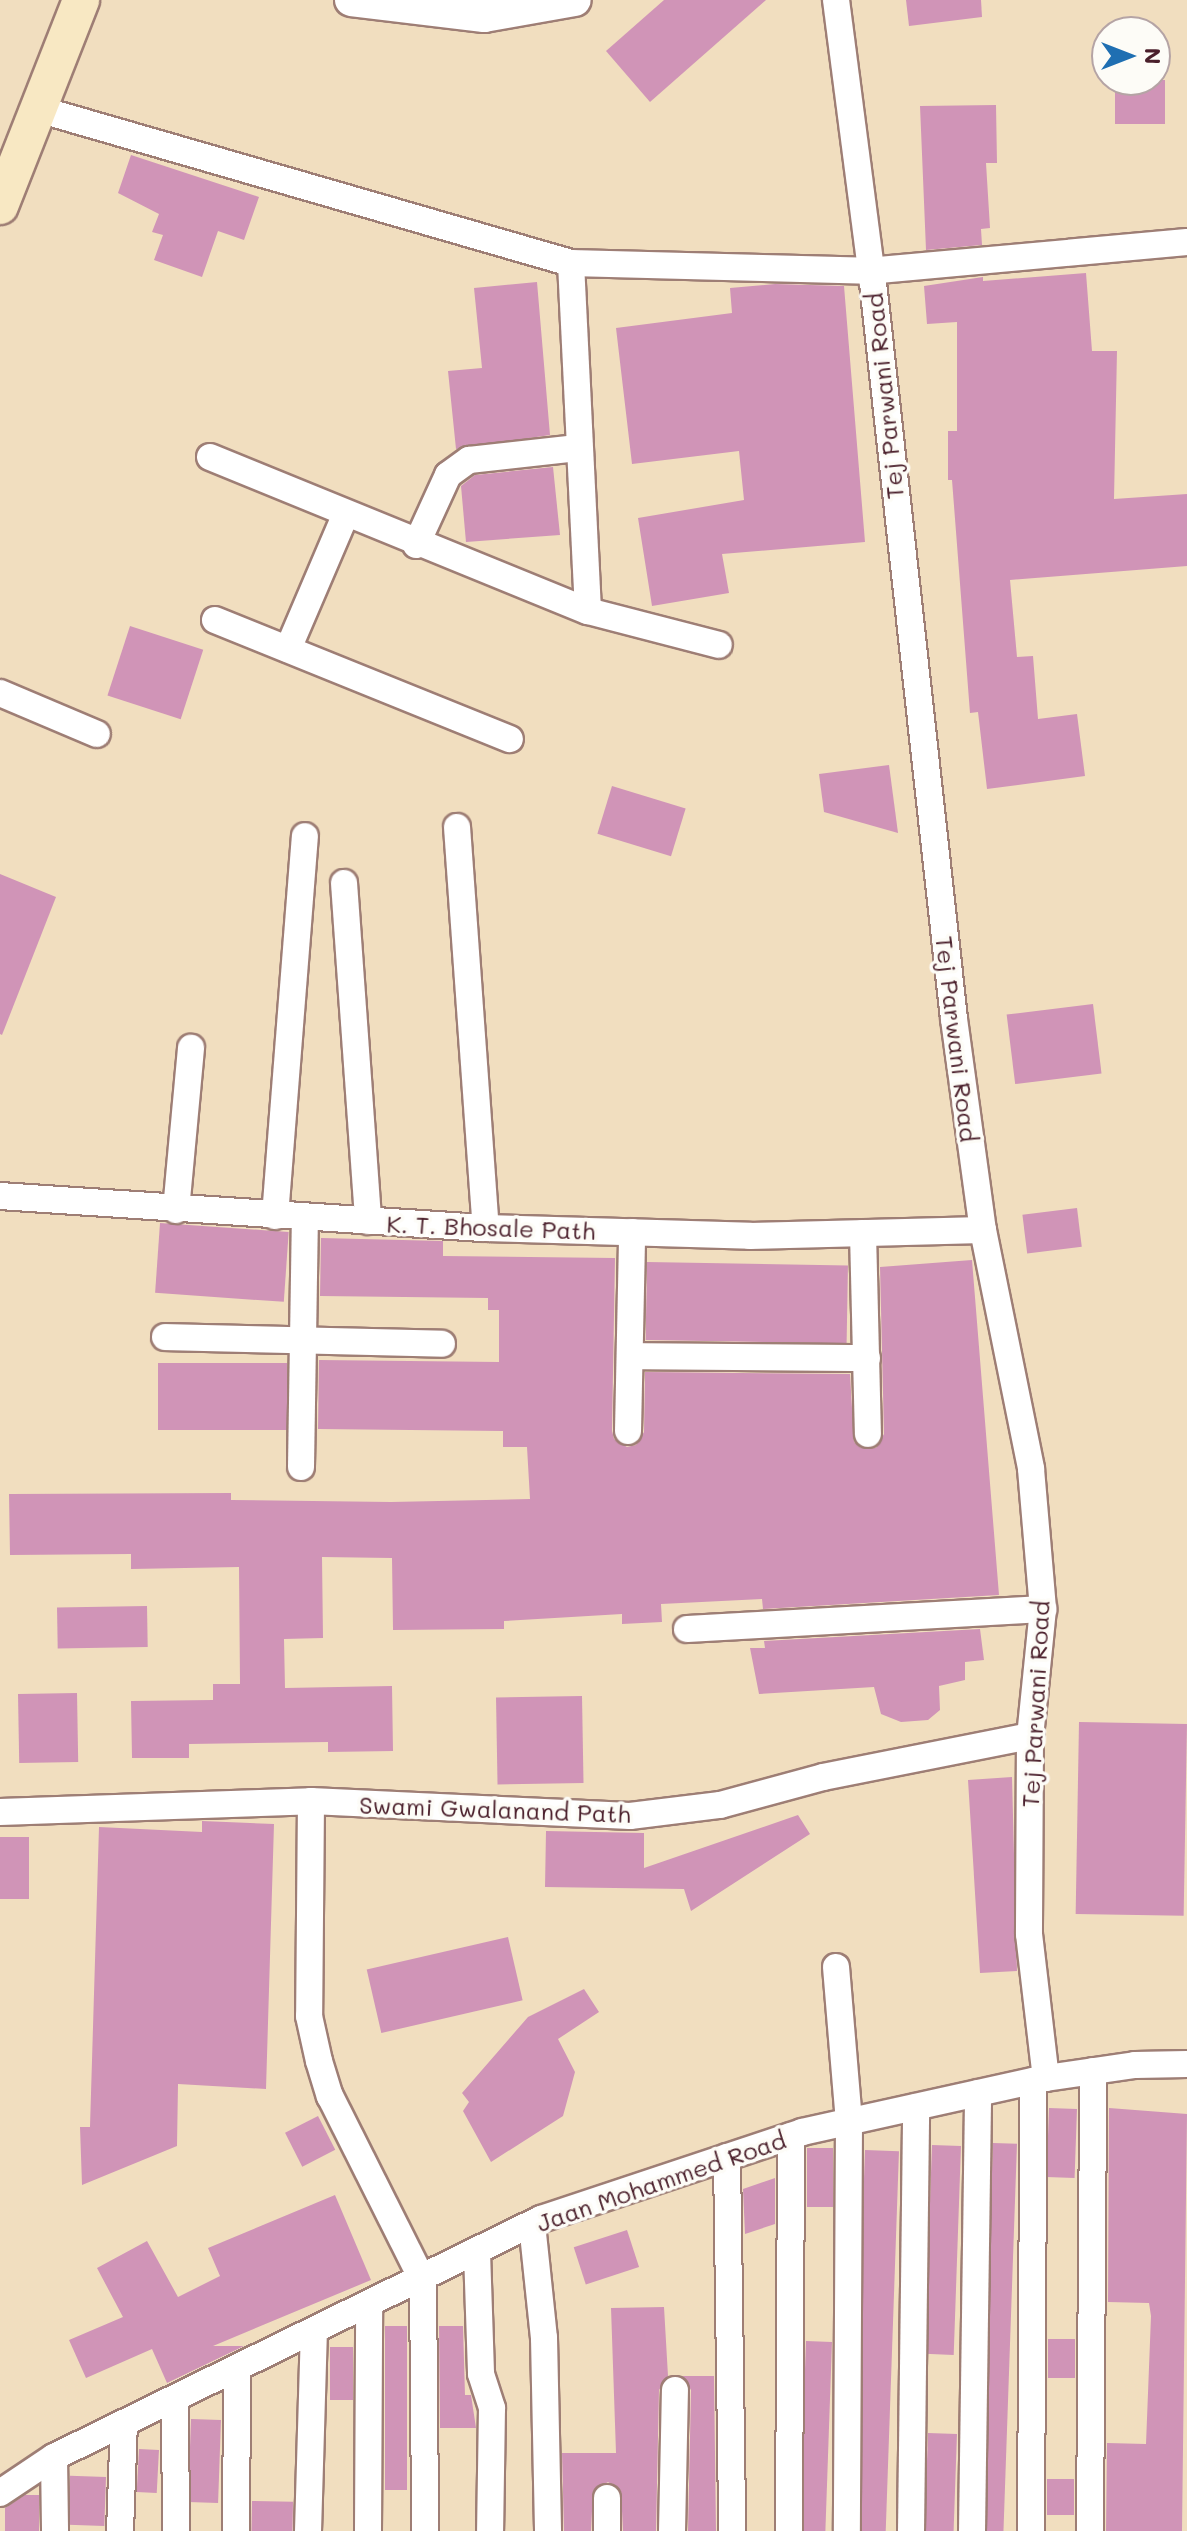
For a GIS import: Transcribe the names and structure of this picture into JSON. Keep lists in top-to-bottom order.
{
  "streets": {
    "street": [
      "Tej Parwani Road",
      "K. T. Bhosale Path",
      "Swami Gwalanand Path",
      "Jaan Mohammed Road"
    ]
  },
  "crossings": [
    ["Tej Parwani Road", "K. T. Bhosale Path"],
    ["Tej Parwani Road", "Swami Gwalanand Path"],
    ["Tej Parwani Road", "Jaan Mohammed Road"]
  ],
  "north": "right"
}
